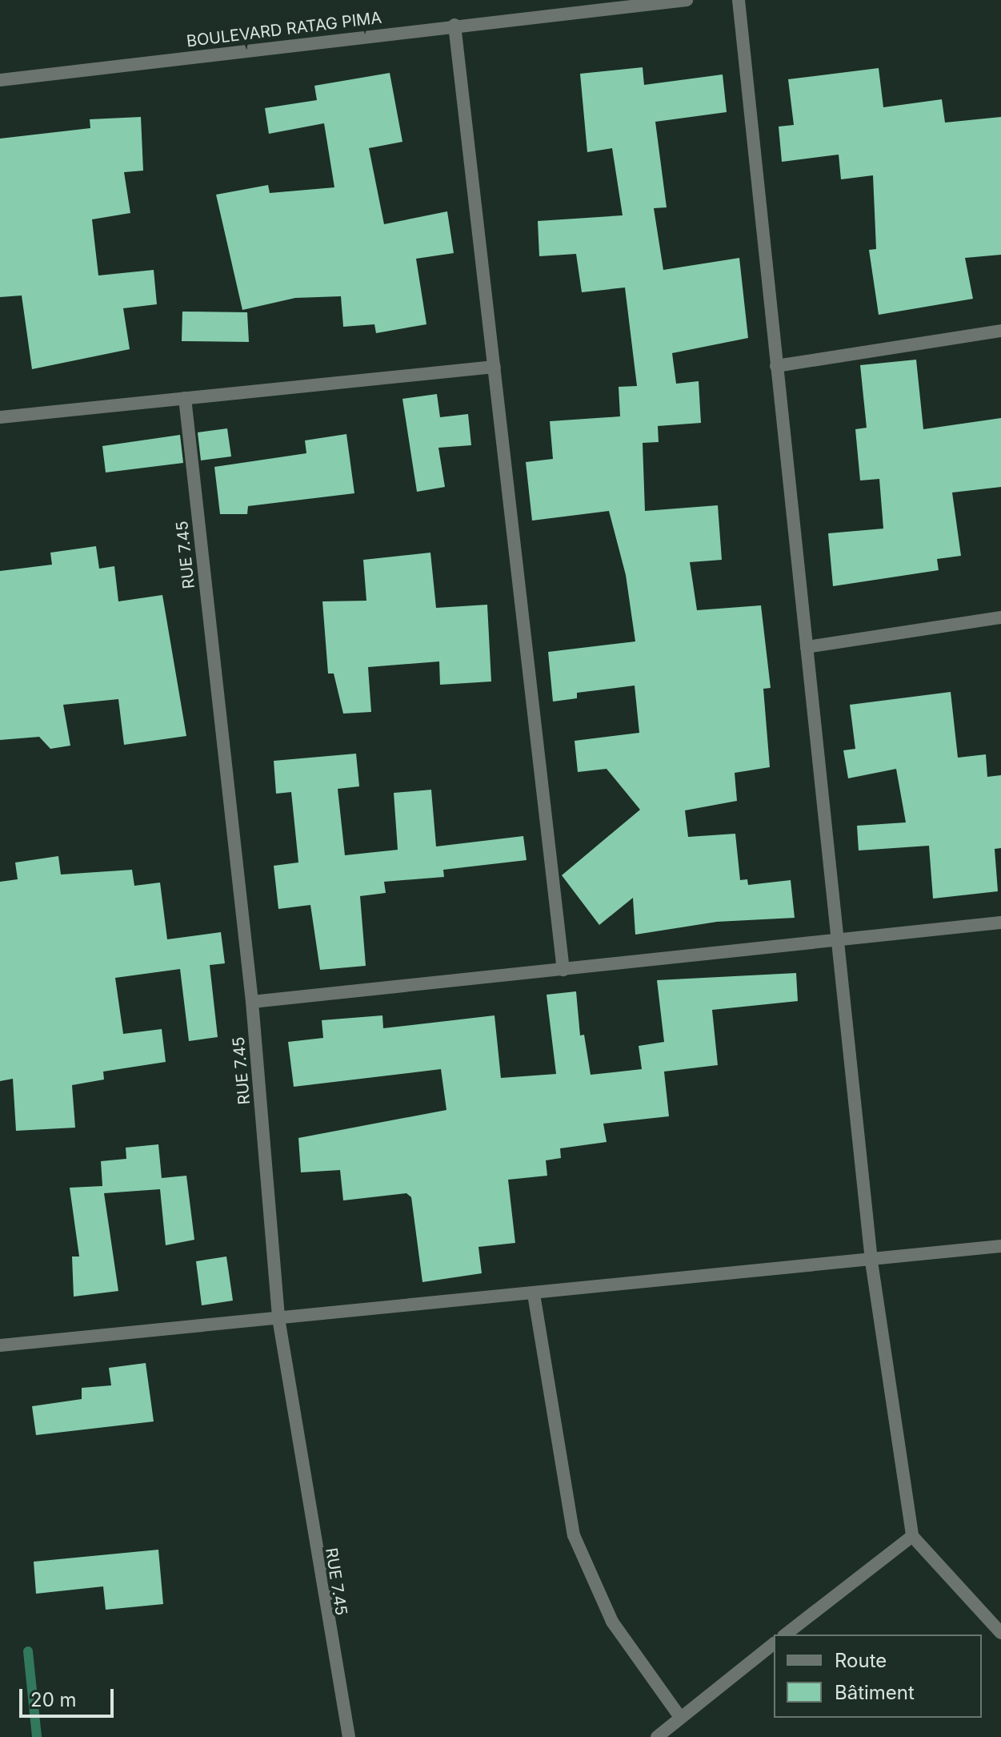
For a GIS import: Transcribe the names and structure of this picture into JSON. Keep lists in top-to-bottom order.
{
  "streets": {
    "street": ["BOULEVARD RATAG PIMA", "RUE 7.45"]
  },
  "legend": ["Route", "Bâtiment"],
  "scale_bar": "20 m"
}
